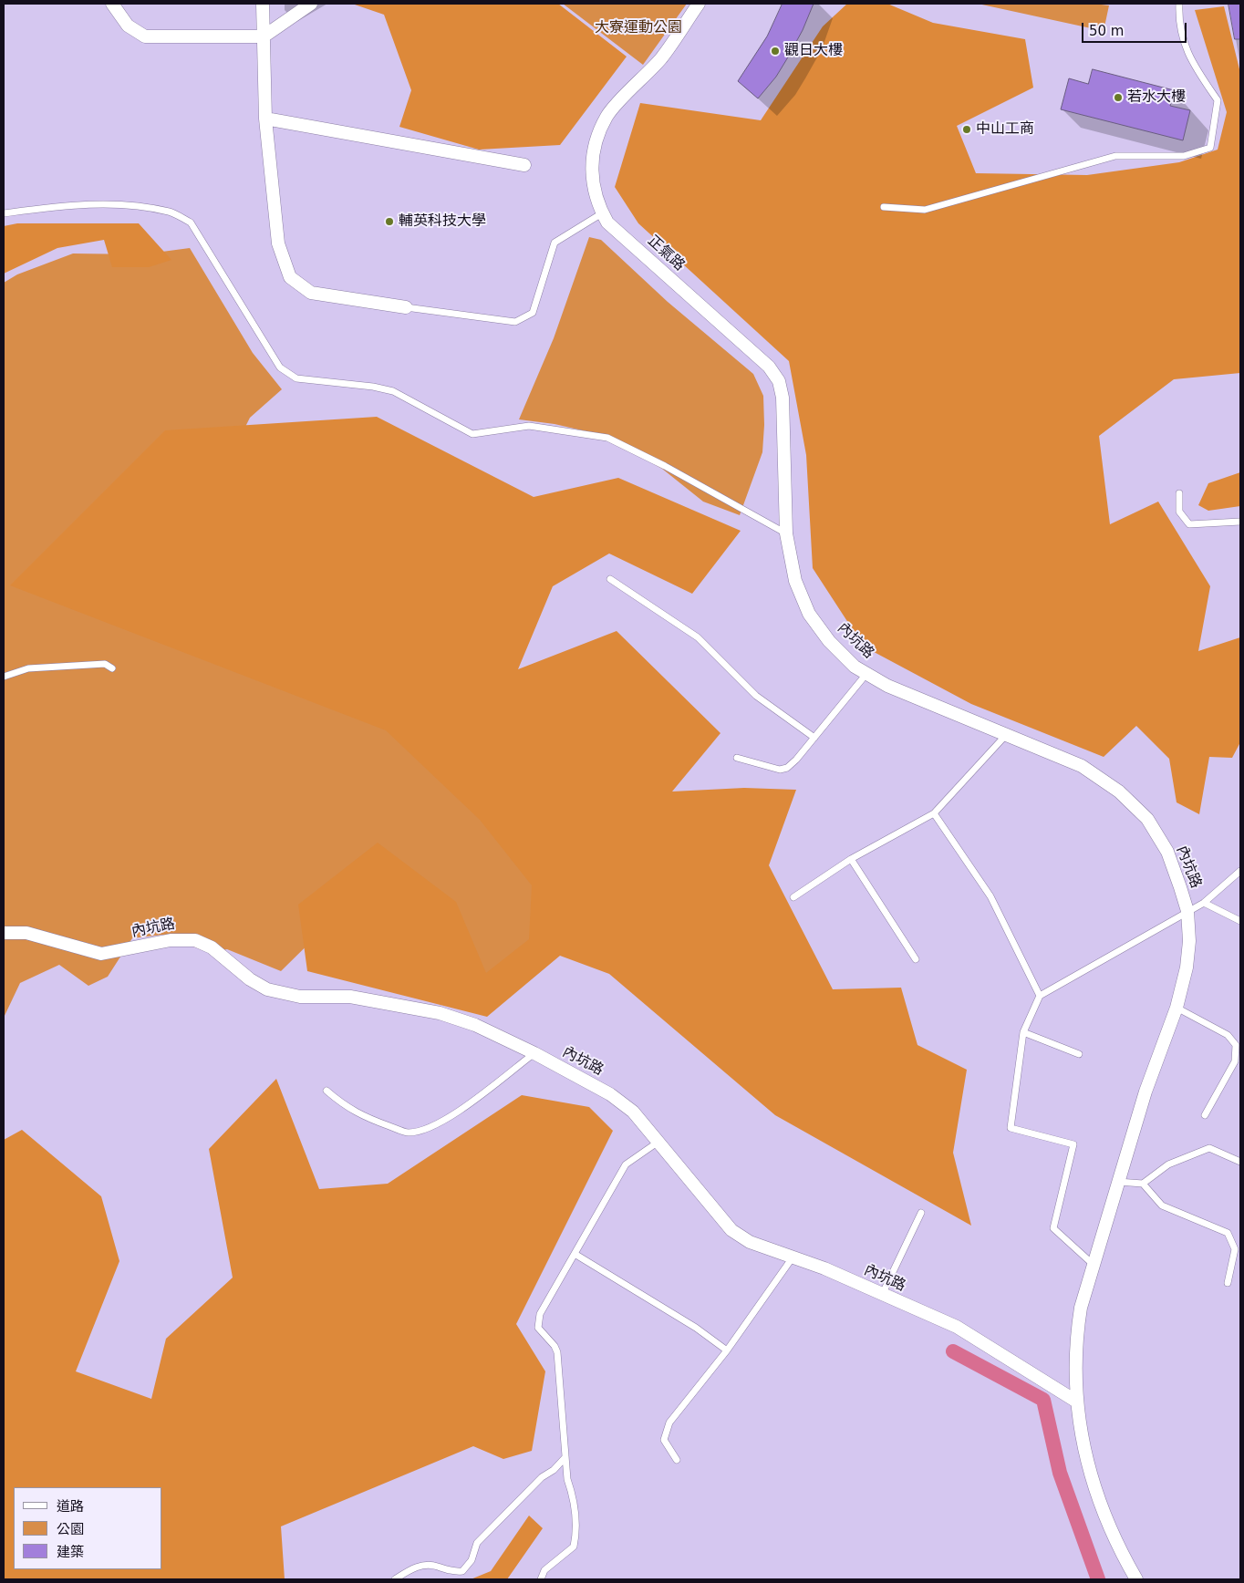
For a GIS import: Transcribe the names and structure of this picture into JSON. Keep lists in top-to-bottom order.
{
  "streets": {
    "street": ["正氣路", "內坑路"]
  },
  "crossings": [
    ["正氣路", "內坑路"]
  ],
  "parks": ["大寮運動公園"],
  "places": [
    "觀日大樓",
    "若水大樓",
    "中山工商",
    "輔英科技大學"
  ],
  "legend": ["道路", "公園", "建築"],
  "scale_bar": "50 m"
}
